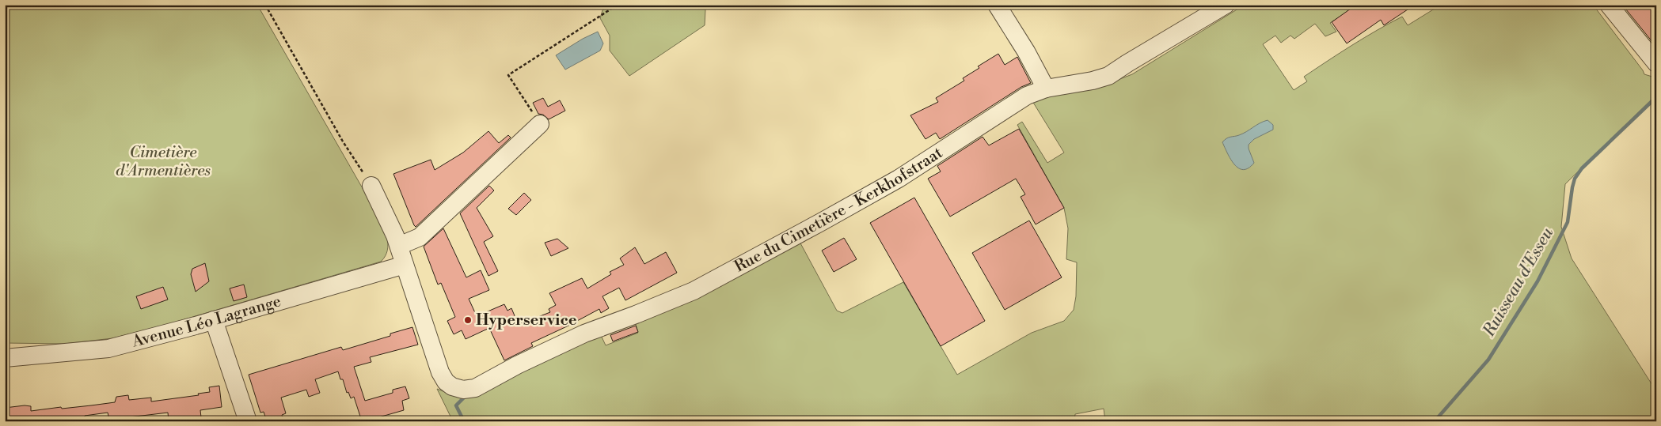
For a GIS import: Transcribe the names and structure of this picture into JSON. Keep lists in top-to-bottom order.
{
  "streets": {
    "street": ["Rue du Cimetière - Kerkhofstraat", "Avenue Léo Lagrange"]
  },
  "crossings": [
    ["Rue du Cimetière - Kerkhofstraat", "Avenue Léo Lagrange"]
  ],
  "water": ["Ruisseau d'Esseu"],
  "parks": ["Cimetière d'Armentières"],
  "places": ["Hyperservice"]
}
